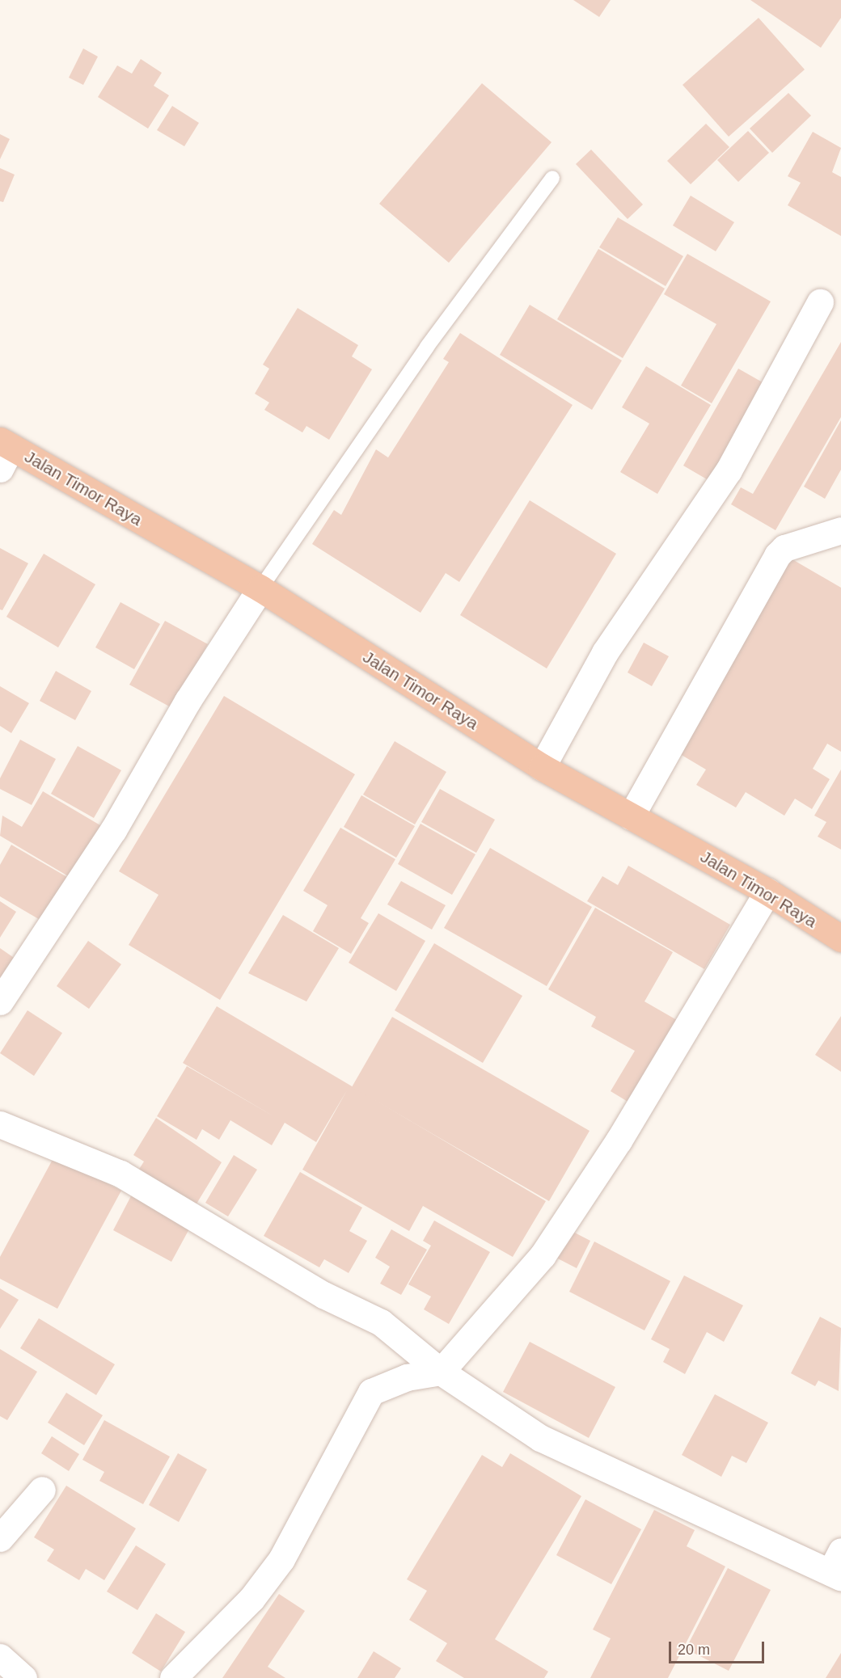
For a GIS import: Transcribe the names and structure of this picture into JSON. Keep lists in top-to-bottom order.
{
  "streets": {
    "highway": ["Jalan Timor Raya"]
  },
  "scale_bar": "20 m"
}
